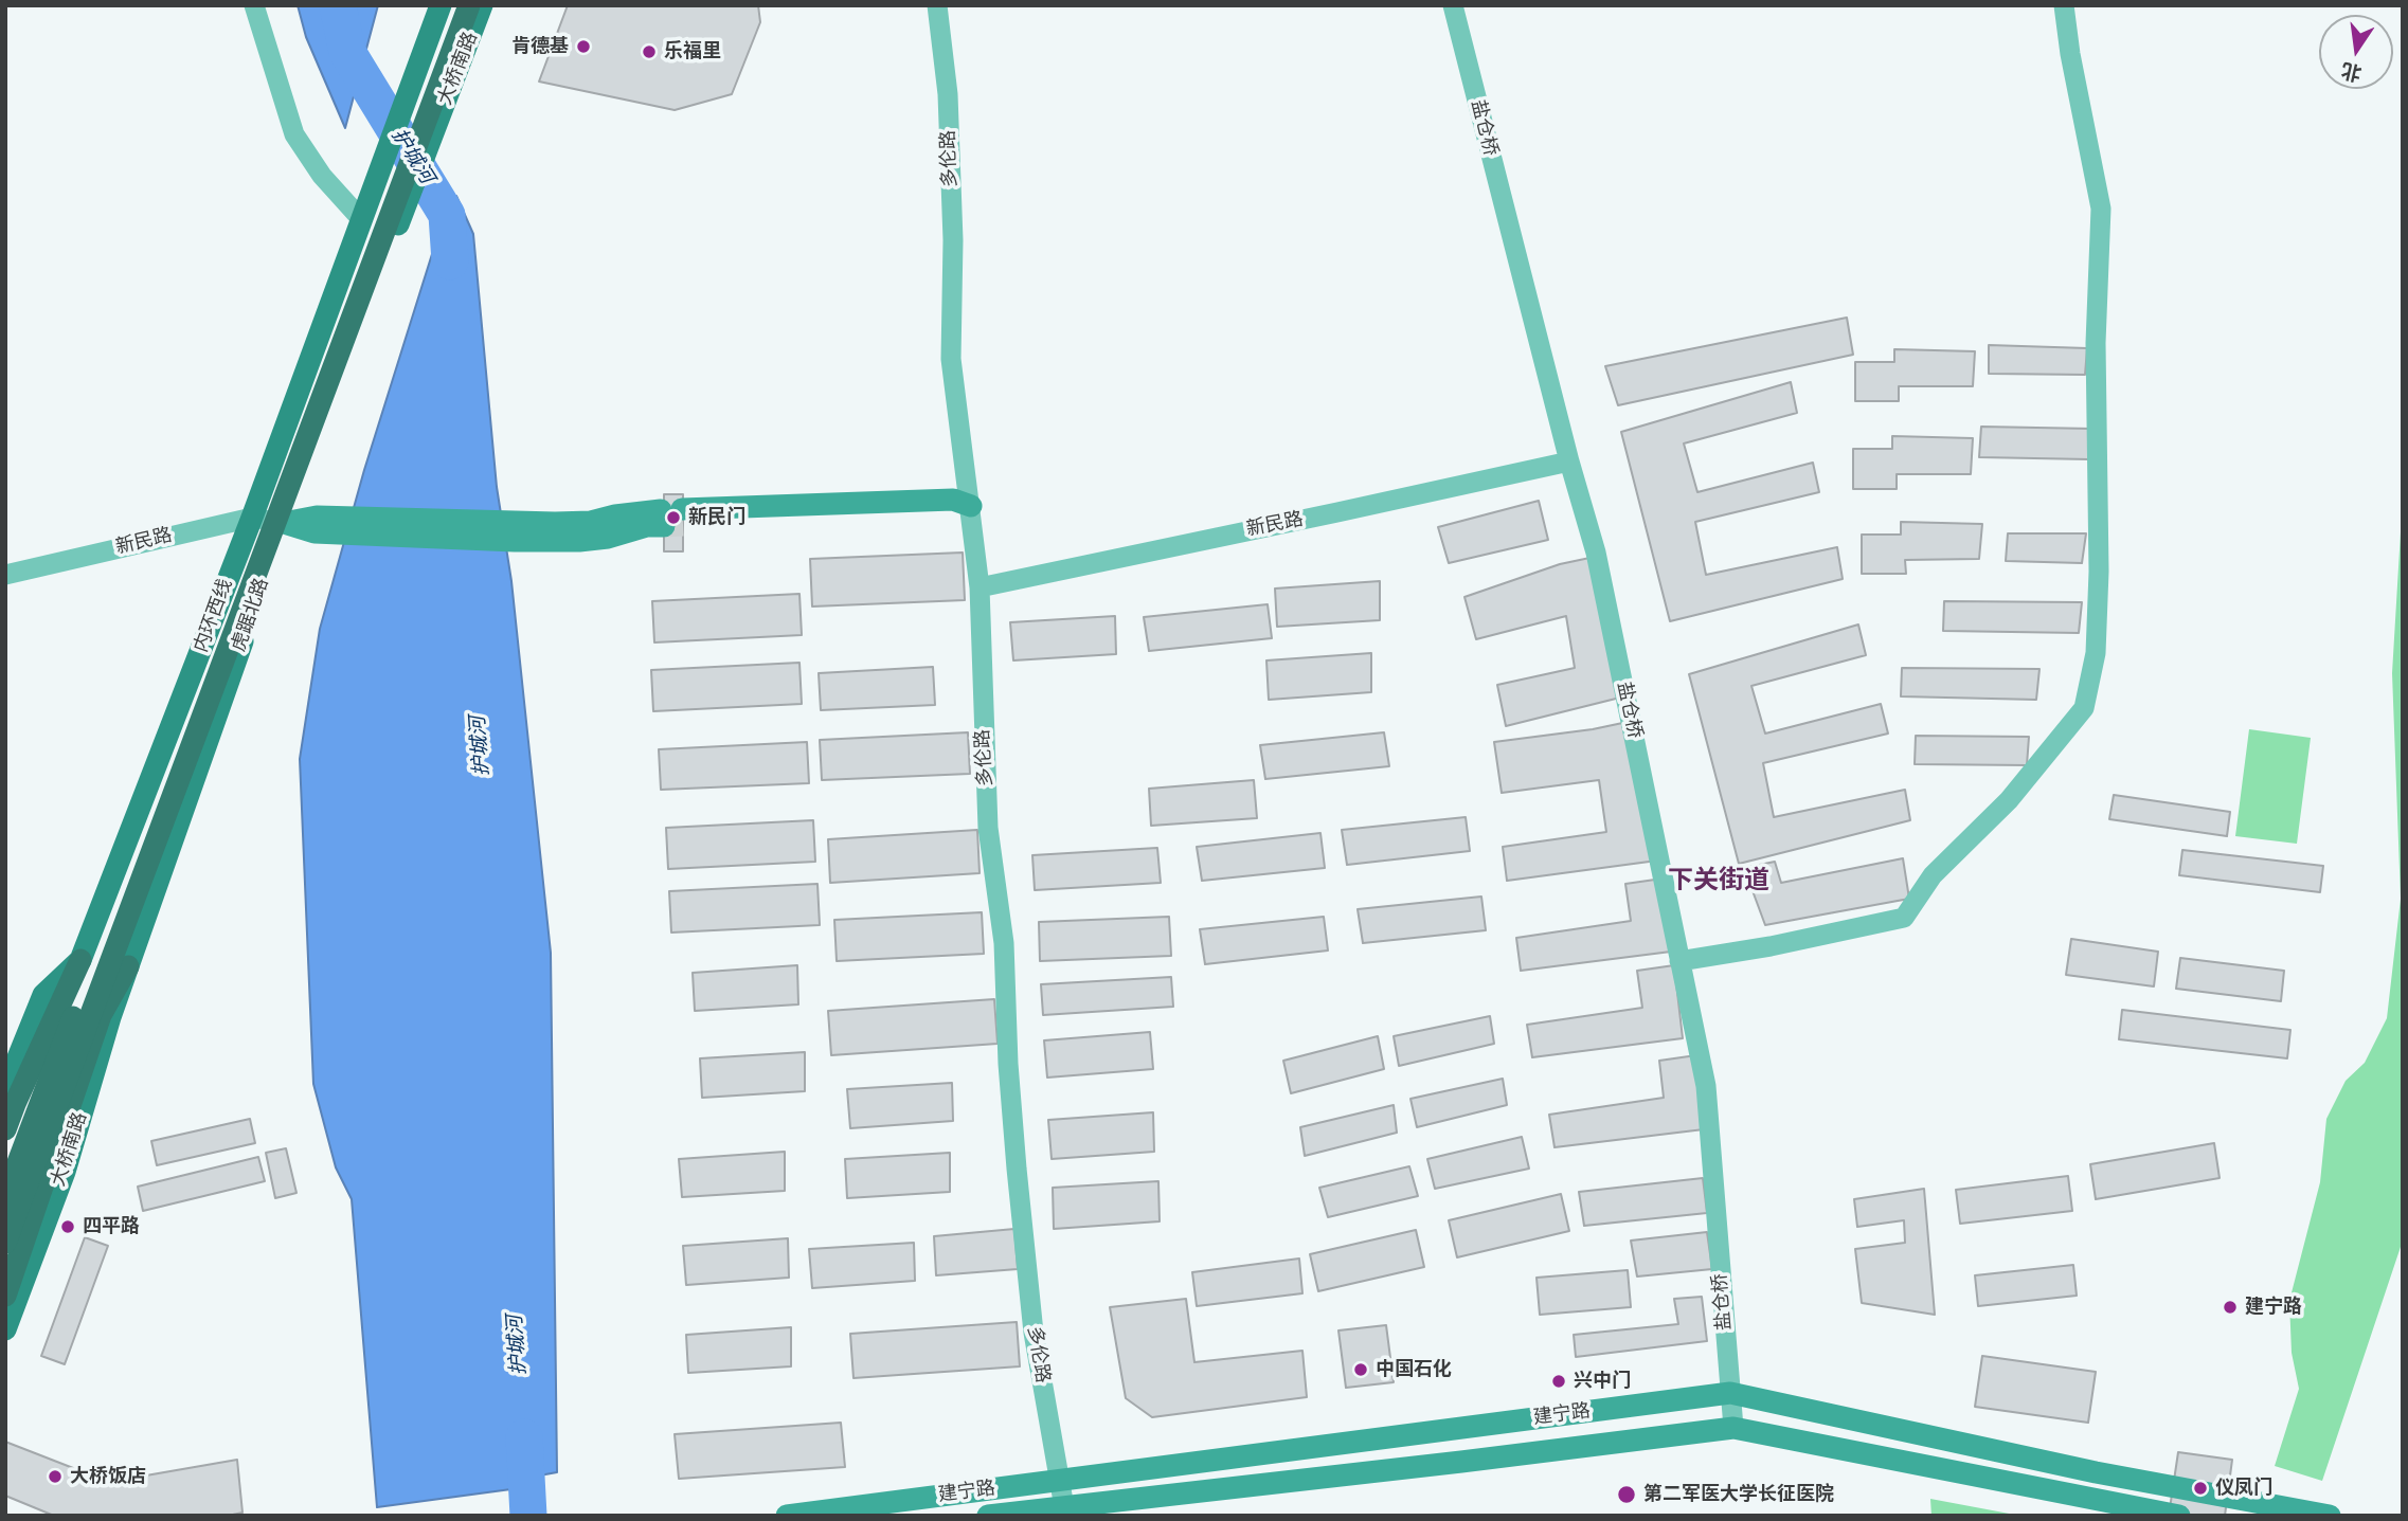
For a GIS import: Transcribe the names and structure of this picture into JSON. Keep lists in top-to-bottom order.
{
  "streets": {
    "highway": ["内环西线"],
    "main road": ["大桥南路", "虎踞北路", "建宁路"],
    "street": ["盐仓桥", "多伦路", "新民路"]
  },
  "crossings": [
    ["大桥南路", "虎踞北路"],
    ["盐仓桥", "新民路"],
    ["盐仓桥", "建宁路"],
    ["多伦路", "新民路"],
    ["多伦路", "建宁路"],
    ["新民路", "虎踞北路"]
  ],
  "districts": ["下关街道"],
  "water": ["护城河"],
  "places": [
    "肯德基",
    "乐福里",
    "新民门",
    "四平路",
    "建宁路",
    "中国石化",
    "兴中门",
    "大桥饭店",
    "仪凤门",
    "第二军医大学长征医院"
  ],
  "north": "bottom"
}
